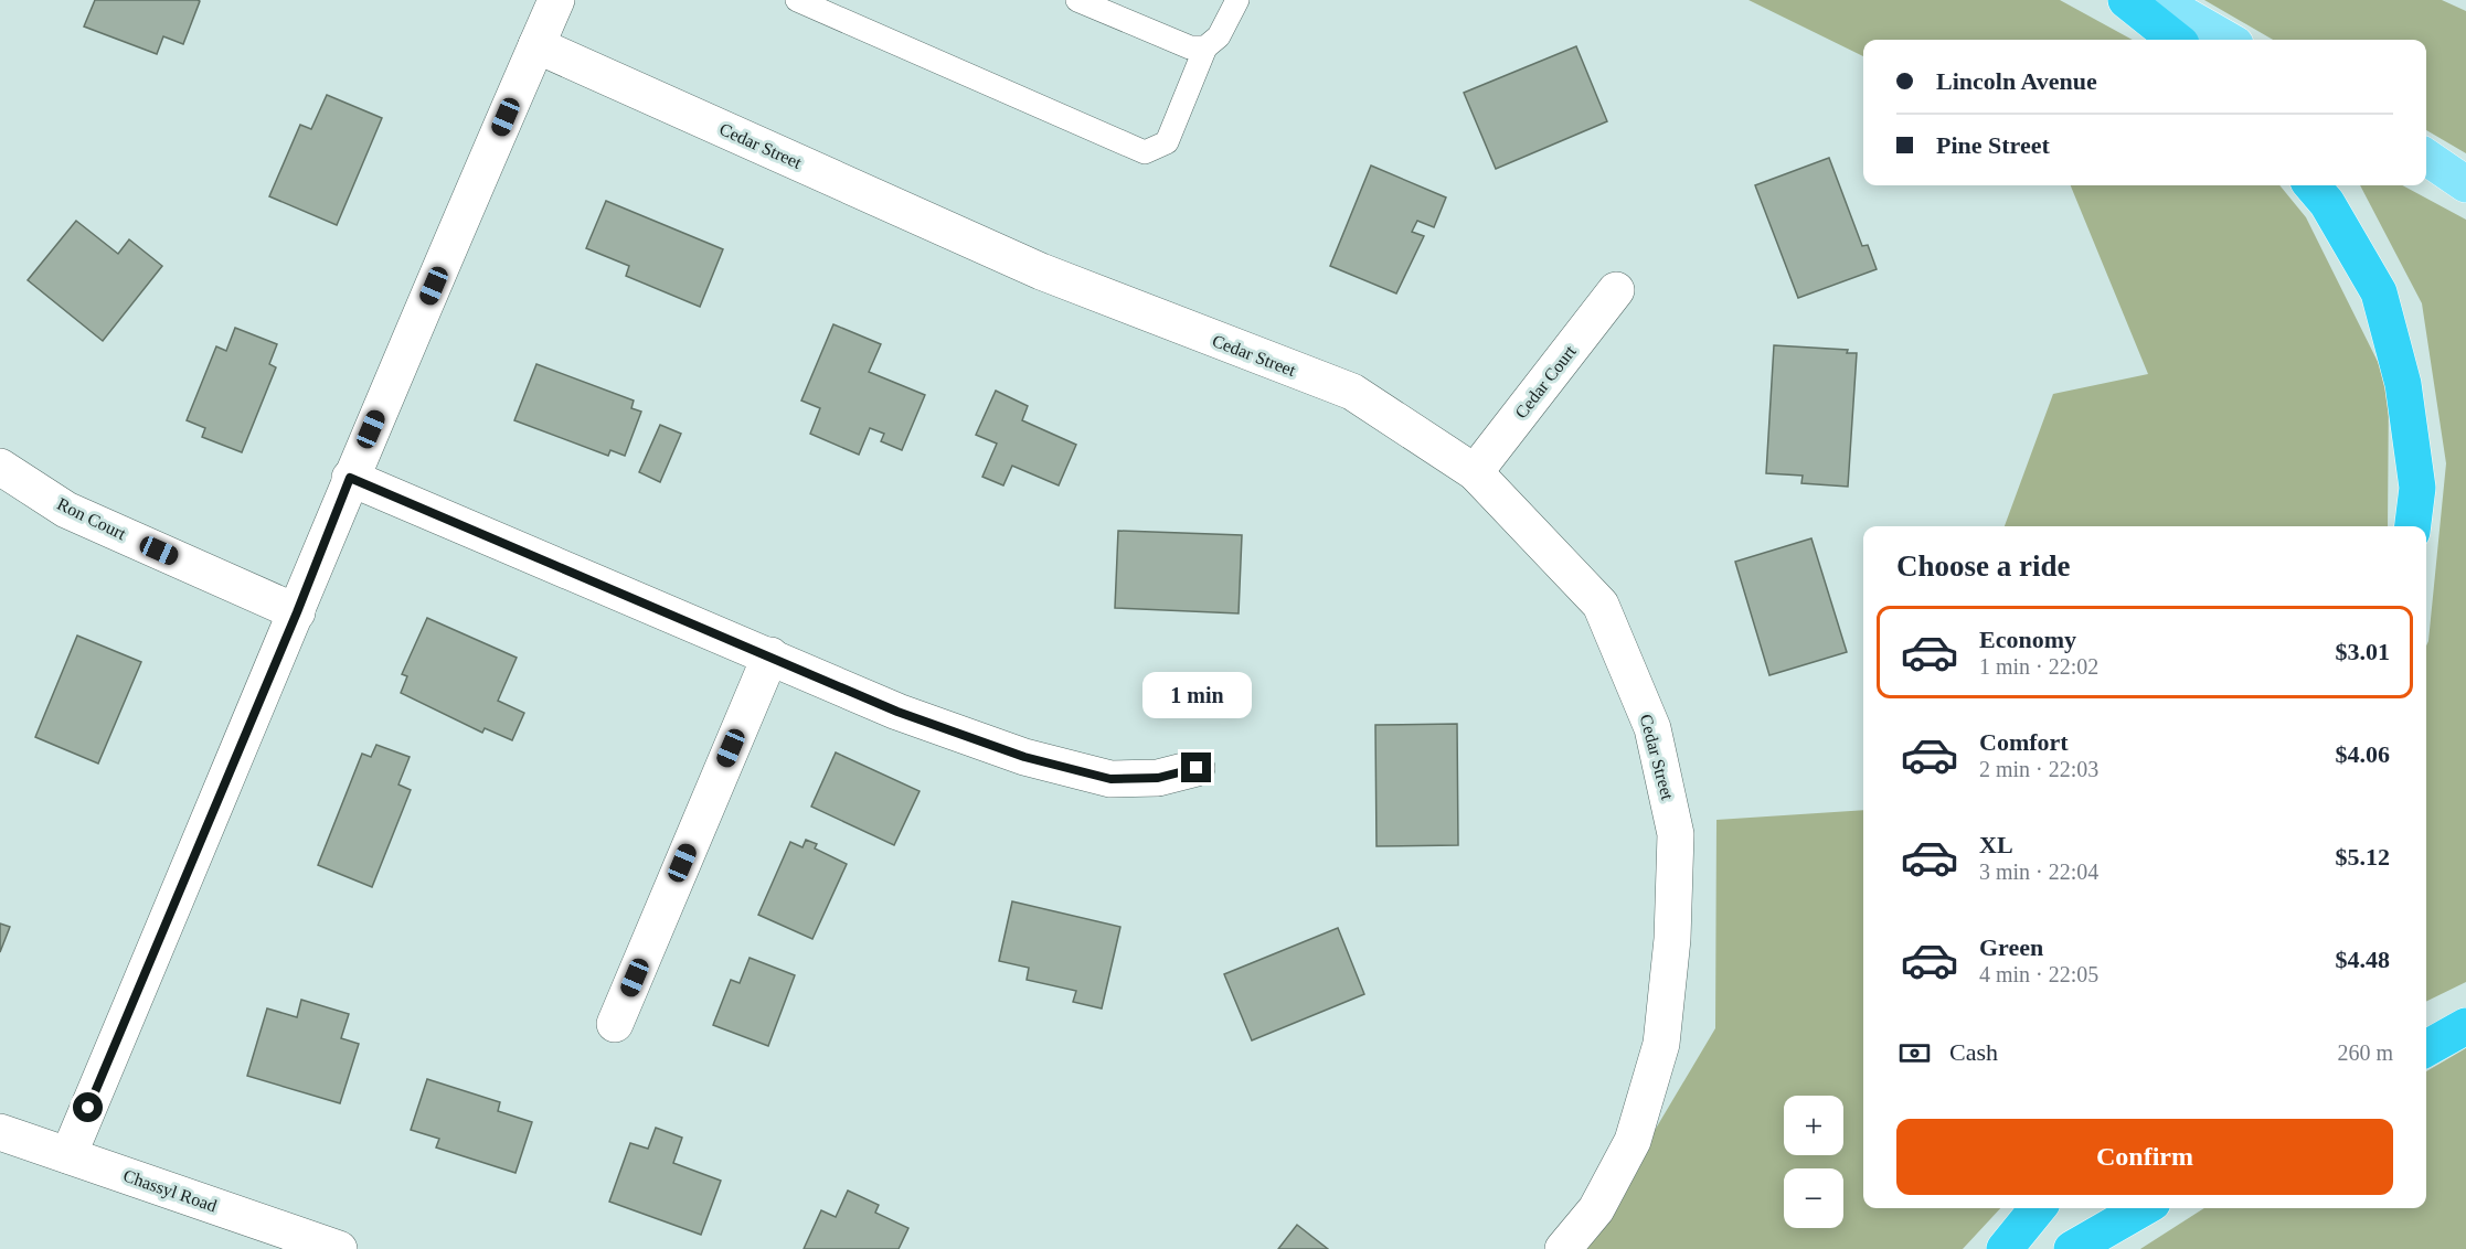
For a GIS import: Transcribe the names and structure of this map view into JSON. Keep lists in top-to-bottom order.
{
  "streets": {
    "street": [
      "Cedar Street",
      "Cedar Court",
      "Ron Court",
      "Chassyl Road"
    ]
  },
  "crossings": [
    ["Cedar Street", "Cedar Court"]
  ],
  "page": {
    "banner": ["Lincoln Avenue", "Pine Street"],
    "heading": "Choose a ride",
    "list": [
      {
        "name": "Economy",
        "note": "1 min · 22:02",
        "value": "$3.01"
      },
      {
        "name": "Comfort",
        "note": "2 min · 22:03",
        "value": "$4.06"
      },
      {
        "name": "XL",
        "note": "3 min · 22:04",
        "value": "$5.12"
      },
      {
        "name": "Green",
        "note": "4 min · 22:05",
        "value": "$4.48"
      }
    ],
    "bubble": "1 min",
    "pay": ["Cash", "260 m"],
    "map_buttons": ["+", "−"],
    "buttons": "Confirm"
  }
}
